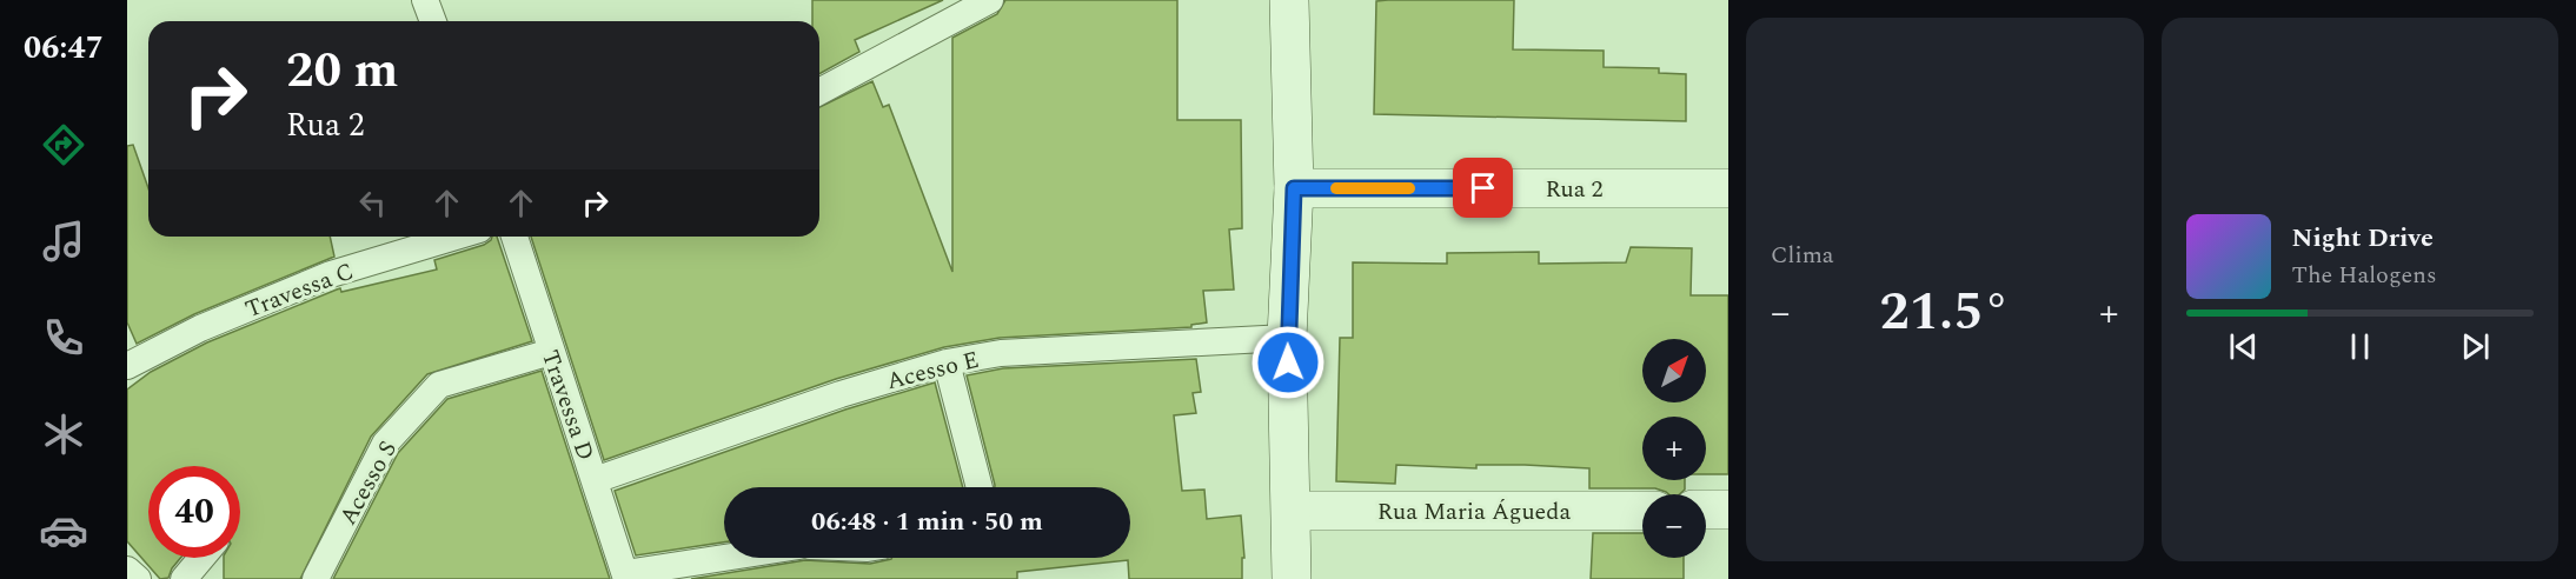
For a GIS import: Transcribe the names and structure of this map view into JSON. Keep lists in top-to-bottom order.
{
  "streets": {
    "street": ["Rua 2", "Rua Maria Águeda"],
    "lane": [
      "Travessa C",
      "Acesso E",
      "Travessa D",
      "Acesso S"
    ]
  },
  "crossings": [
    ["Acesso E", "Travessa D"],
    ["Travessa D", "Acesso S"]
  ],
  "north": "top right",
  "page": {
    "tabs": "06:47",
    "tile": "Clima",
    "turn": ["20 m", "Rua 2"],
    "song": ["Night Drive", "The Halogens"],
    "heat": ["−", "21.5°", "+"],
    "map_buttons": ["+", "−"],
    "limit": "40",
    "trip": "06:48 · 1 min · 50 m"
  }
}
